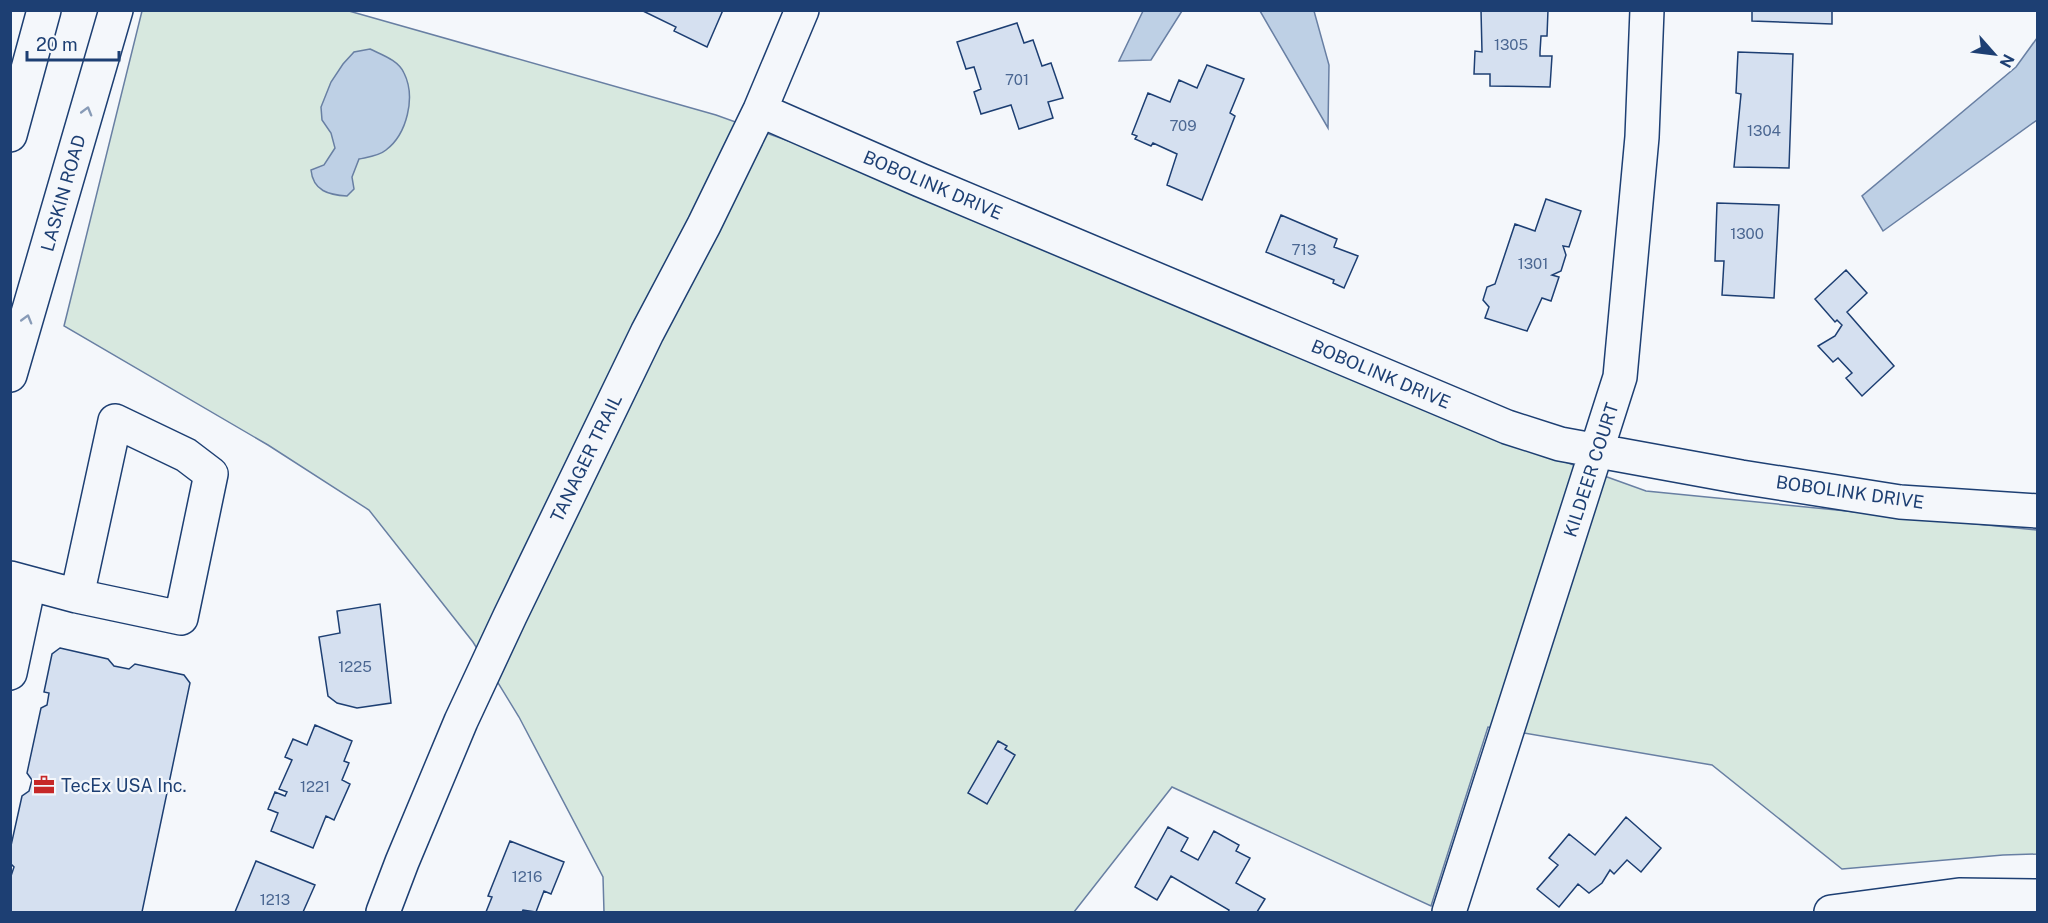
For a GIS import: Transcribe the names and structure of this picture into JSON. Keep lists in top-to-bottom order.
{
  "streets": {
    "street": [
      "BOBOLINK DRIVE",
      "LASKIN ROAD",
      "TANAGER TRAIL",
      "KILDEER COURT"
    ]
  },
  "crossings": [
    ["BOBOLINK DRIVE", "TANAGER TRAIL"],
    ["BOBOLINK DRIVE", "KILDEER COURT"]
  ],
  "places": {
    "office": ["TecEx USA Inc."]
  },
  "house_numbers": [
    "1305",
    "701",
    "709",
    "1304",
    "1300",
    "713",
    "1301",
    "1225",
    "1221",
    "1216",
    "1213"
  ],
  "scale_bar": "20 m",
  "north": "bottom right"
}
